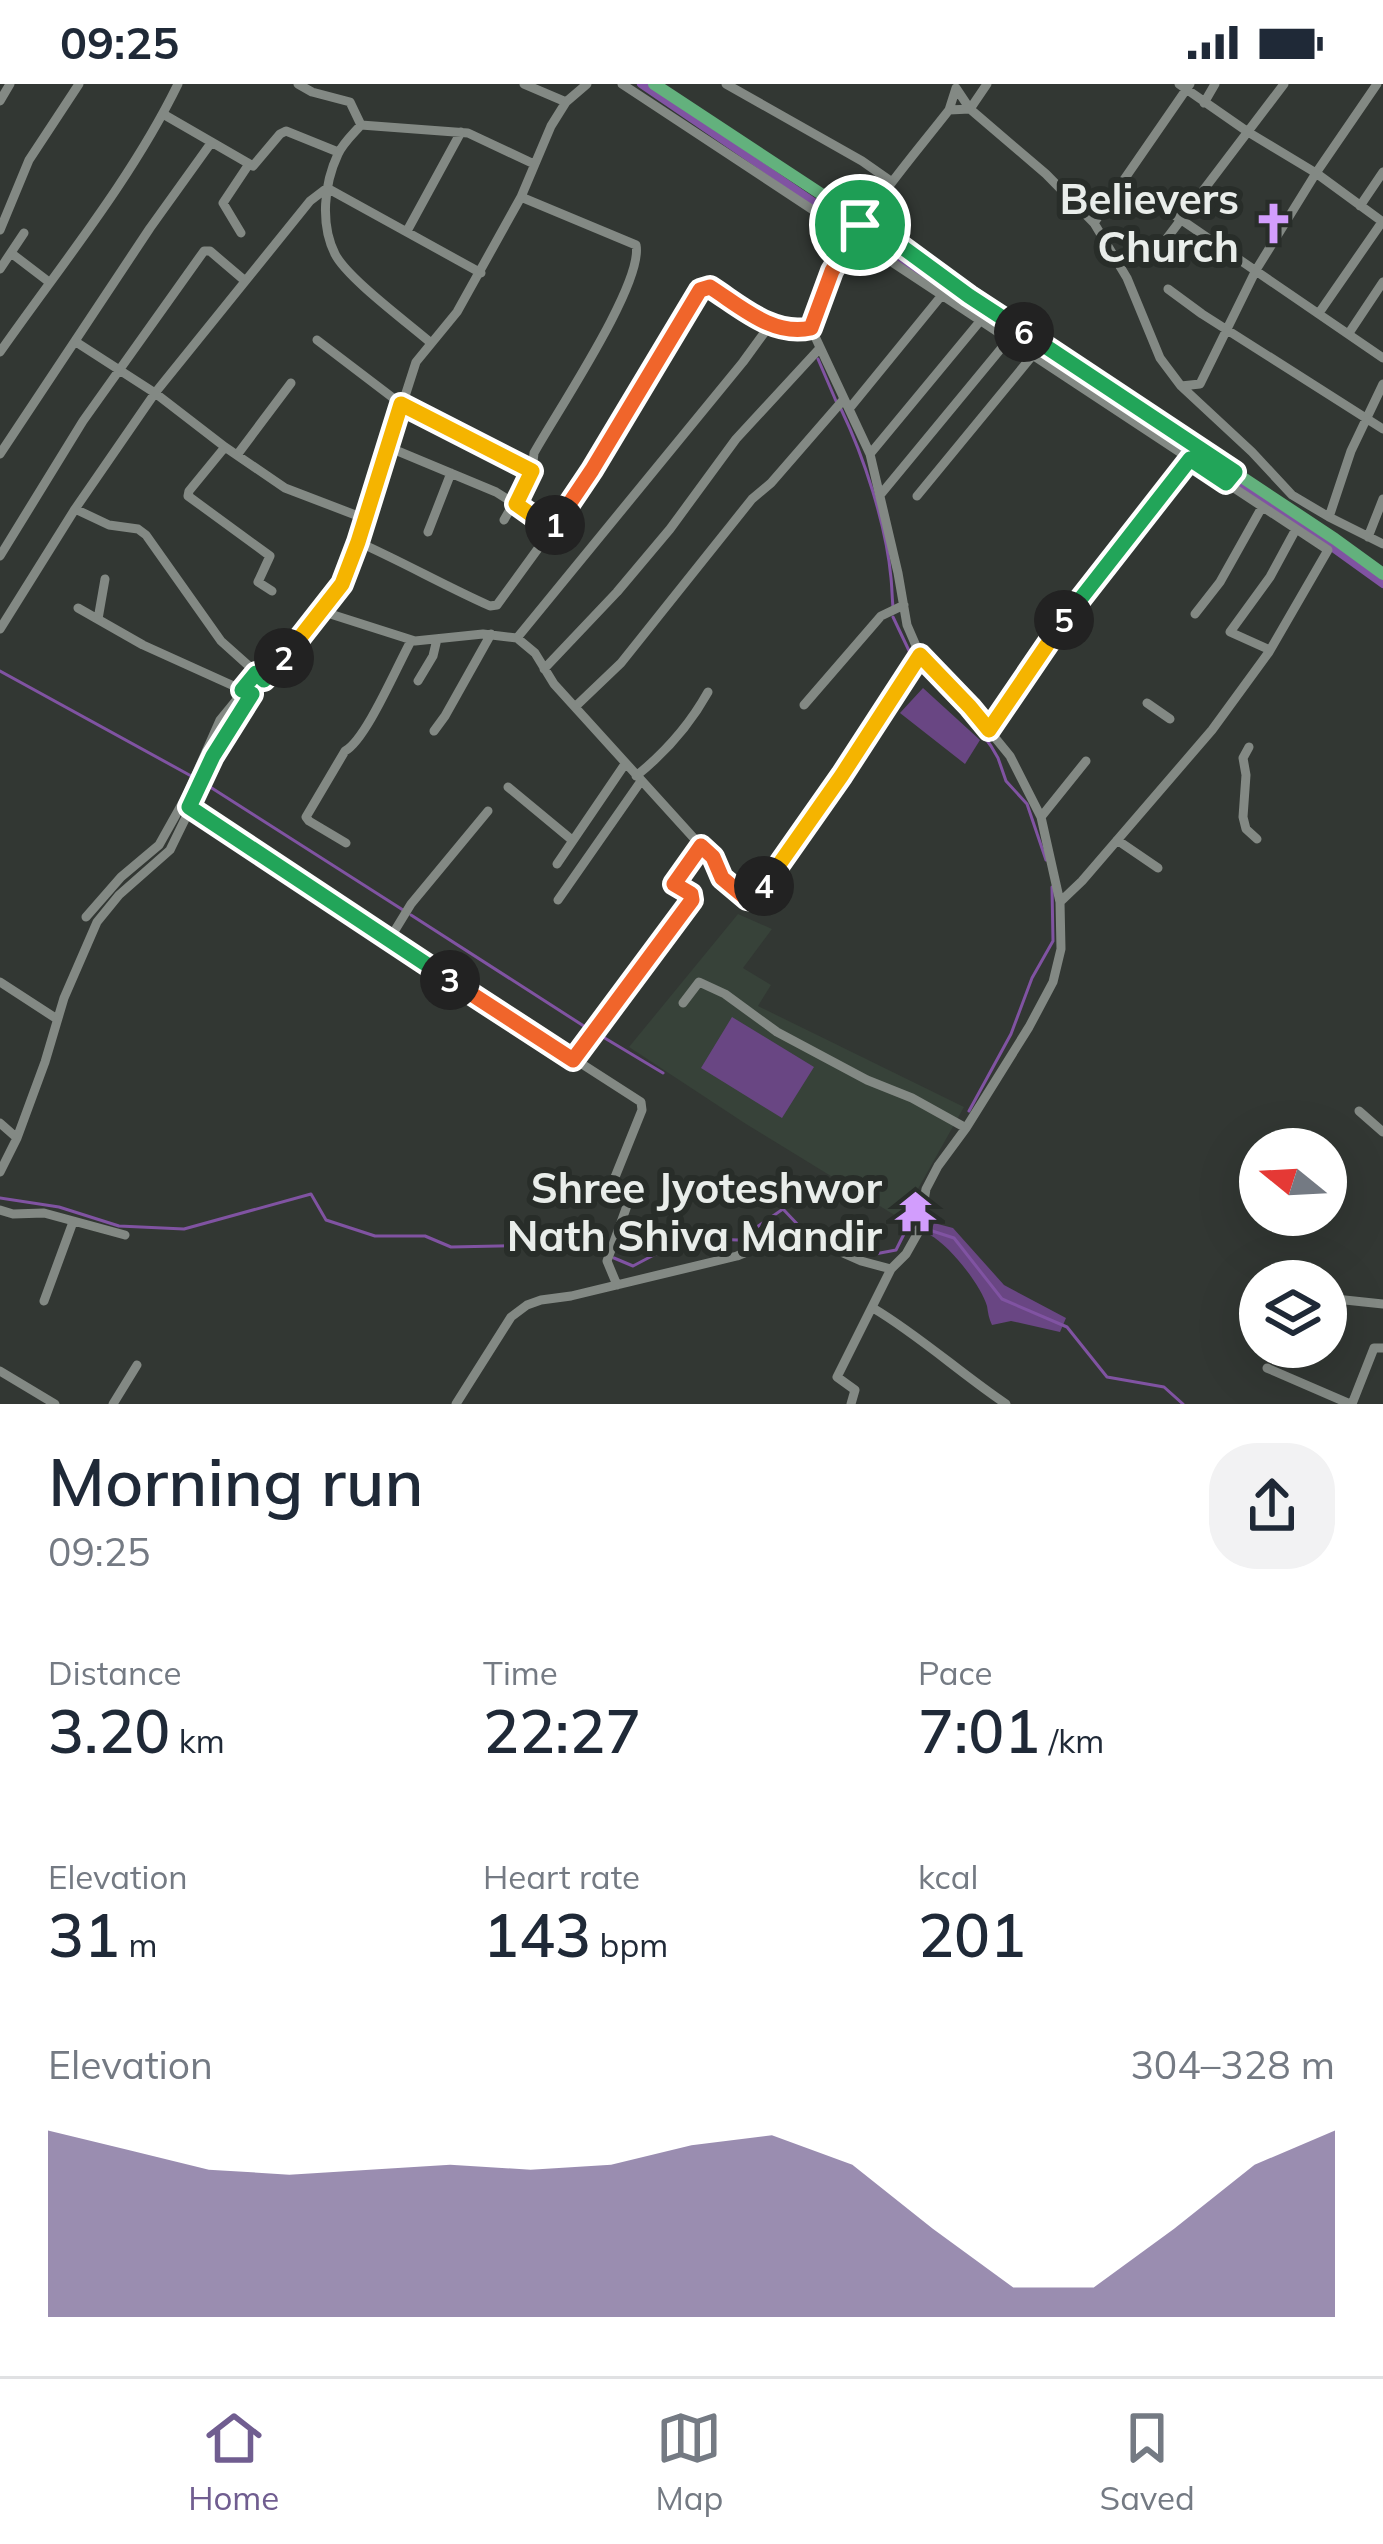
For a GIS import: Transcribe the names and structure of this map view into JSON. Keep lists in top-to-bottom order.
{
  "places": {
    "church": ["Believers Church"],
    "temple": ["Shree Jyoteshwor Nath Shiva Mandir"]
  },
  "north": "left",
  "page": {
    "status": "09:25",
    "pins": [
      "6",
      "1",
      "5",
      "2",
      "4",
      "3"
    ],
    "heading": ["Morning run", "09:25"],
    "stats": [
      ["Distance", "3.20 km"],
      ["Time", "22:27"],
      ["Pace", "7:01 /km"],
      ["Elevation", "31 m"],
      ["Heart rate", "143 bpm"],
      ["kcal", "201"]
    ],
    "chart": ["Elevation", "304–328 m"],
    "tabs": ["Home", "Map", "Saved"]
  }
}
